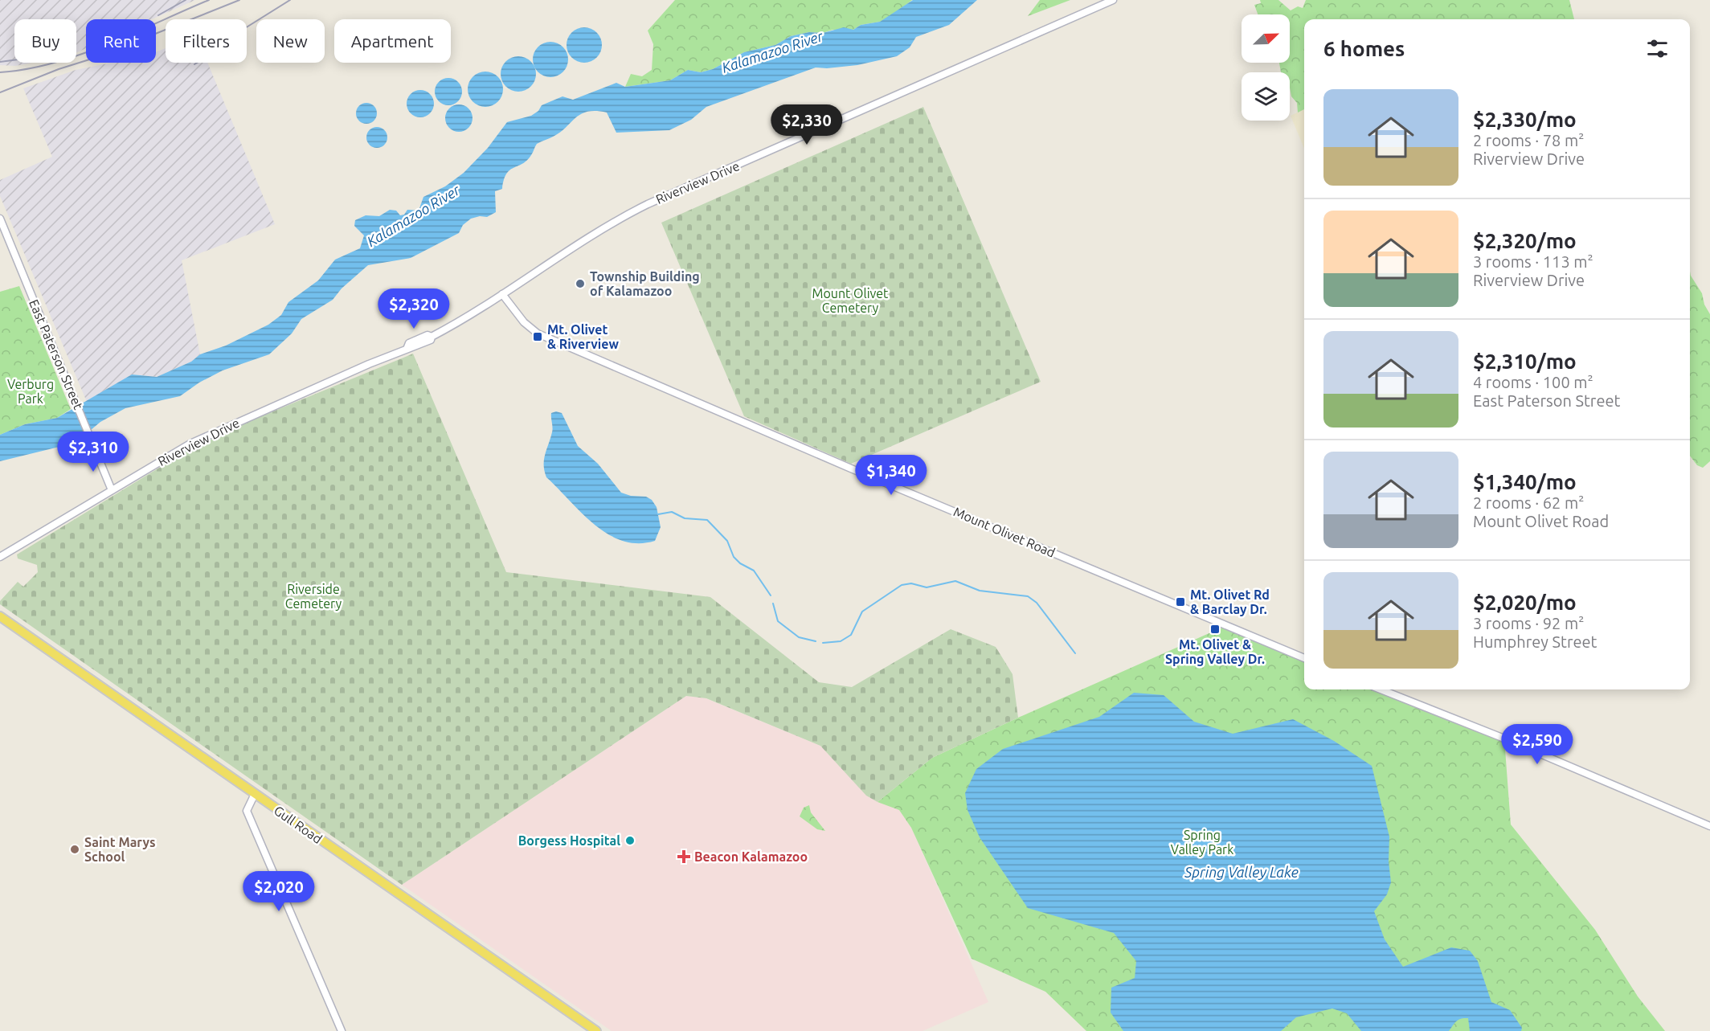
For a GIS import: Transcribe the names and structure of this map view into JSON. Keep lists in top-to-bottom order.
{
  "streets": {
    "main road": ["Gull Road"],
    "street": ["Riverview Drive", "East Paterson Street", "Mount Olivet Road"]
  },
  "crossings": [
    ["Riverview Drive", "East Paterson Street"],
    ["Riverview Drive", "Mount Olivet Road"]
  ],
  "water": ["Kalamazoo River", "Spring Valley Lake"],
  "parks": [
    "Mount Olivet Cemetery",
    "Verburg Park",
    "Riverside Cemetery",
    "Spring Valley Park"
  ],
  "places": {
    "other": ["Township Building of Kalamazoo", "Borgess Hospital", "Saint Marys School"],
    "transit": ["Mt. Olivet & Riverview", "Mt. Olivet Rd & Barclay Dr.", "Mt. Olivet & Spring Valley Dr."],
    "health": ["Beacon Kalamazoo"]
  },
  "north": "top right",
  "page": {
    "chip": [
      "Buy",
      "Rent",
      "Filters",
      "New",
      "Apartment"
    ],
    "heading": "6 homes",
    "list": [
      {
        "name": "$2,330/mo",
        "note": "2 rooms · 78 m² · Riverview Drive"
      },
      {
        "name": "$2,320/mo",
        "note": "3 rooms · 113 m² · Riverview Drive"
      },
      {
        "name": "$2,310/mo",
        "note": "4 rooms · 100 m² · East Paterson Street"
      },
      {
        "name": "$1,340/mo",
        "note": "2 rooms · 62 m² · Mount Olivet Road"
      },
      {
        "name": "$2,020/mo",
        "note": "3 rooms · 92 m² · Humphrey Street"
      }
    ],
    "price": [
      "$2,330",
      "$2,320",
      "$2,310",
      "$1,340",
      "$2,590",
      "$2,020"
    ]
  }
}
